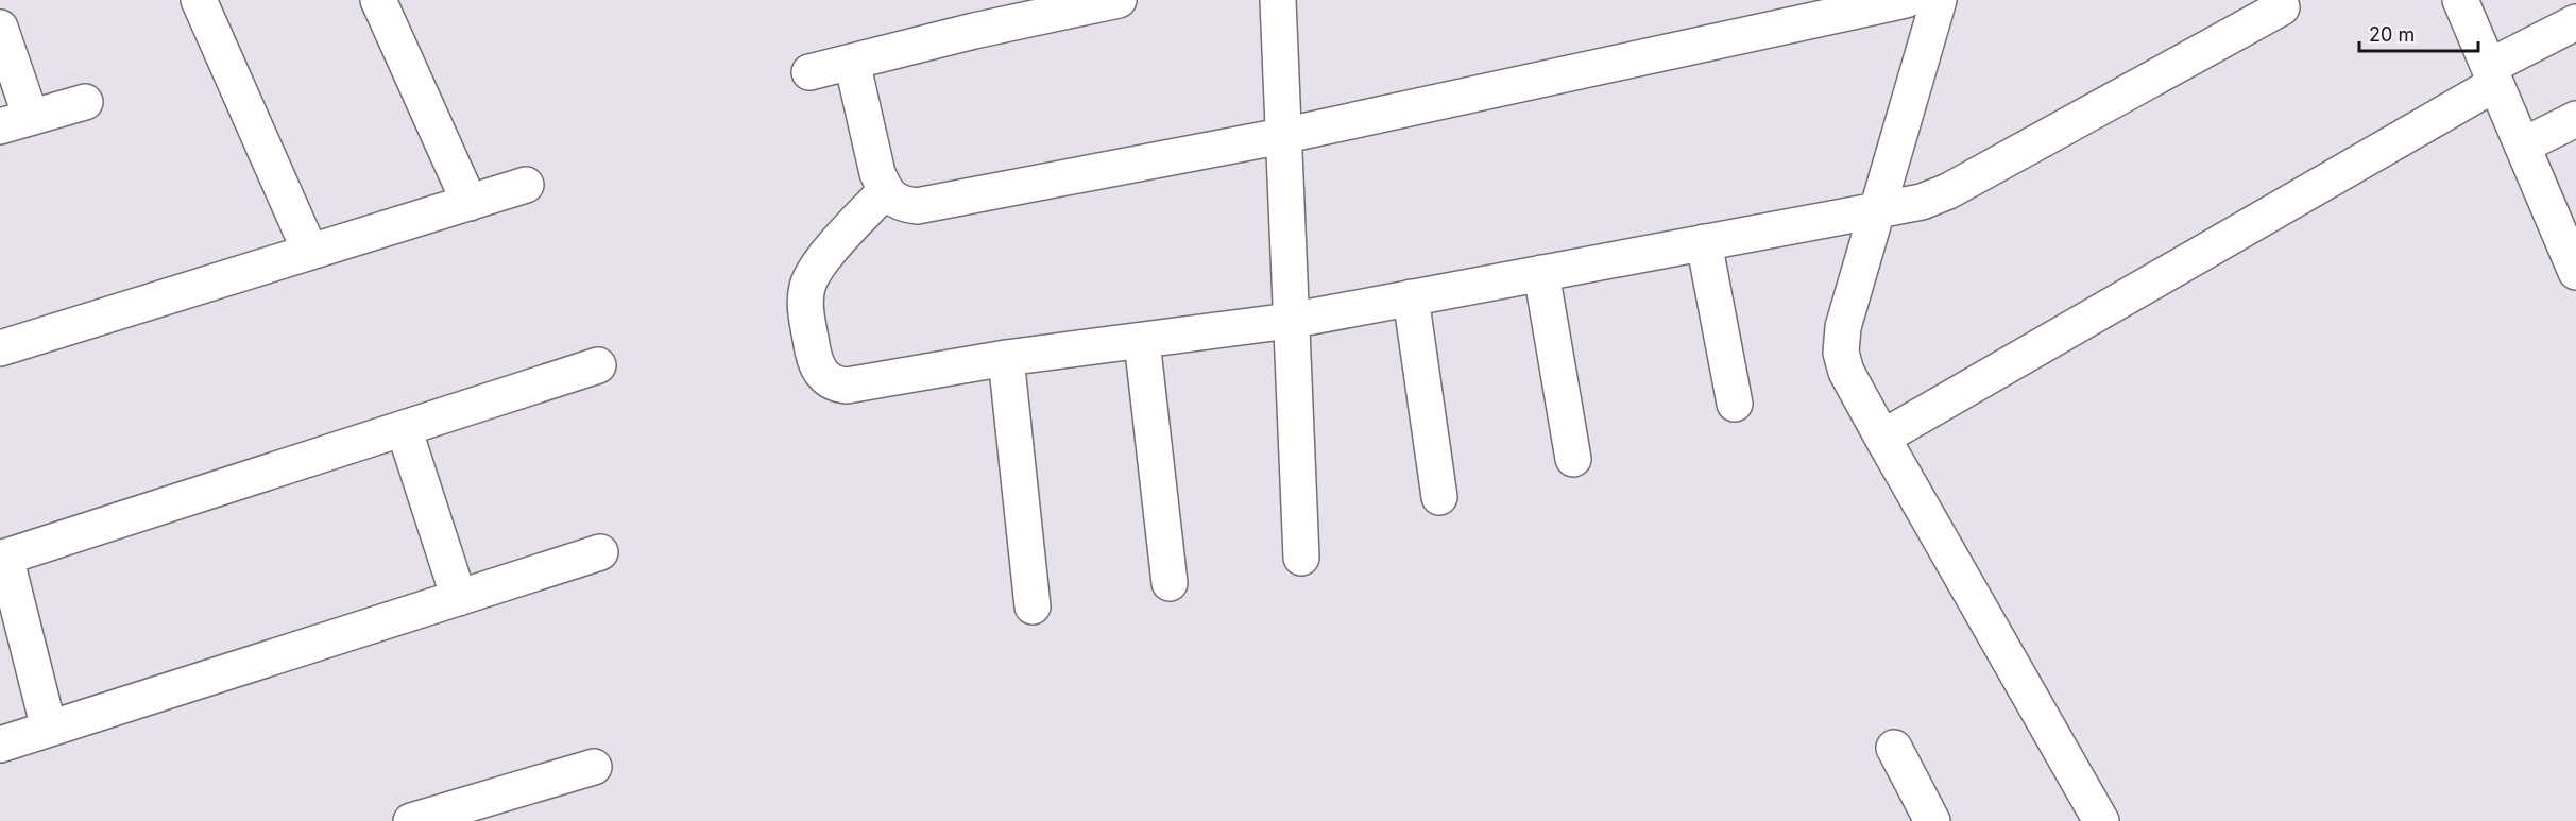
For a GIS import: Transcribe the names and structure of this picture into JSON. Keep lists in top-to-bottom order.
{
  "scale_bar": "20 m"
}
